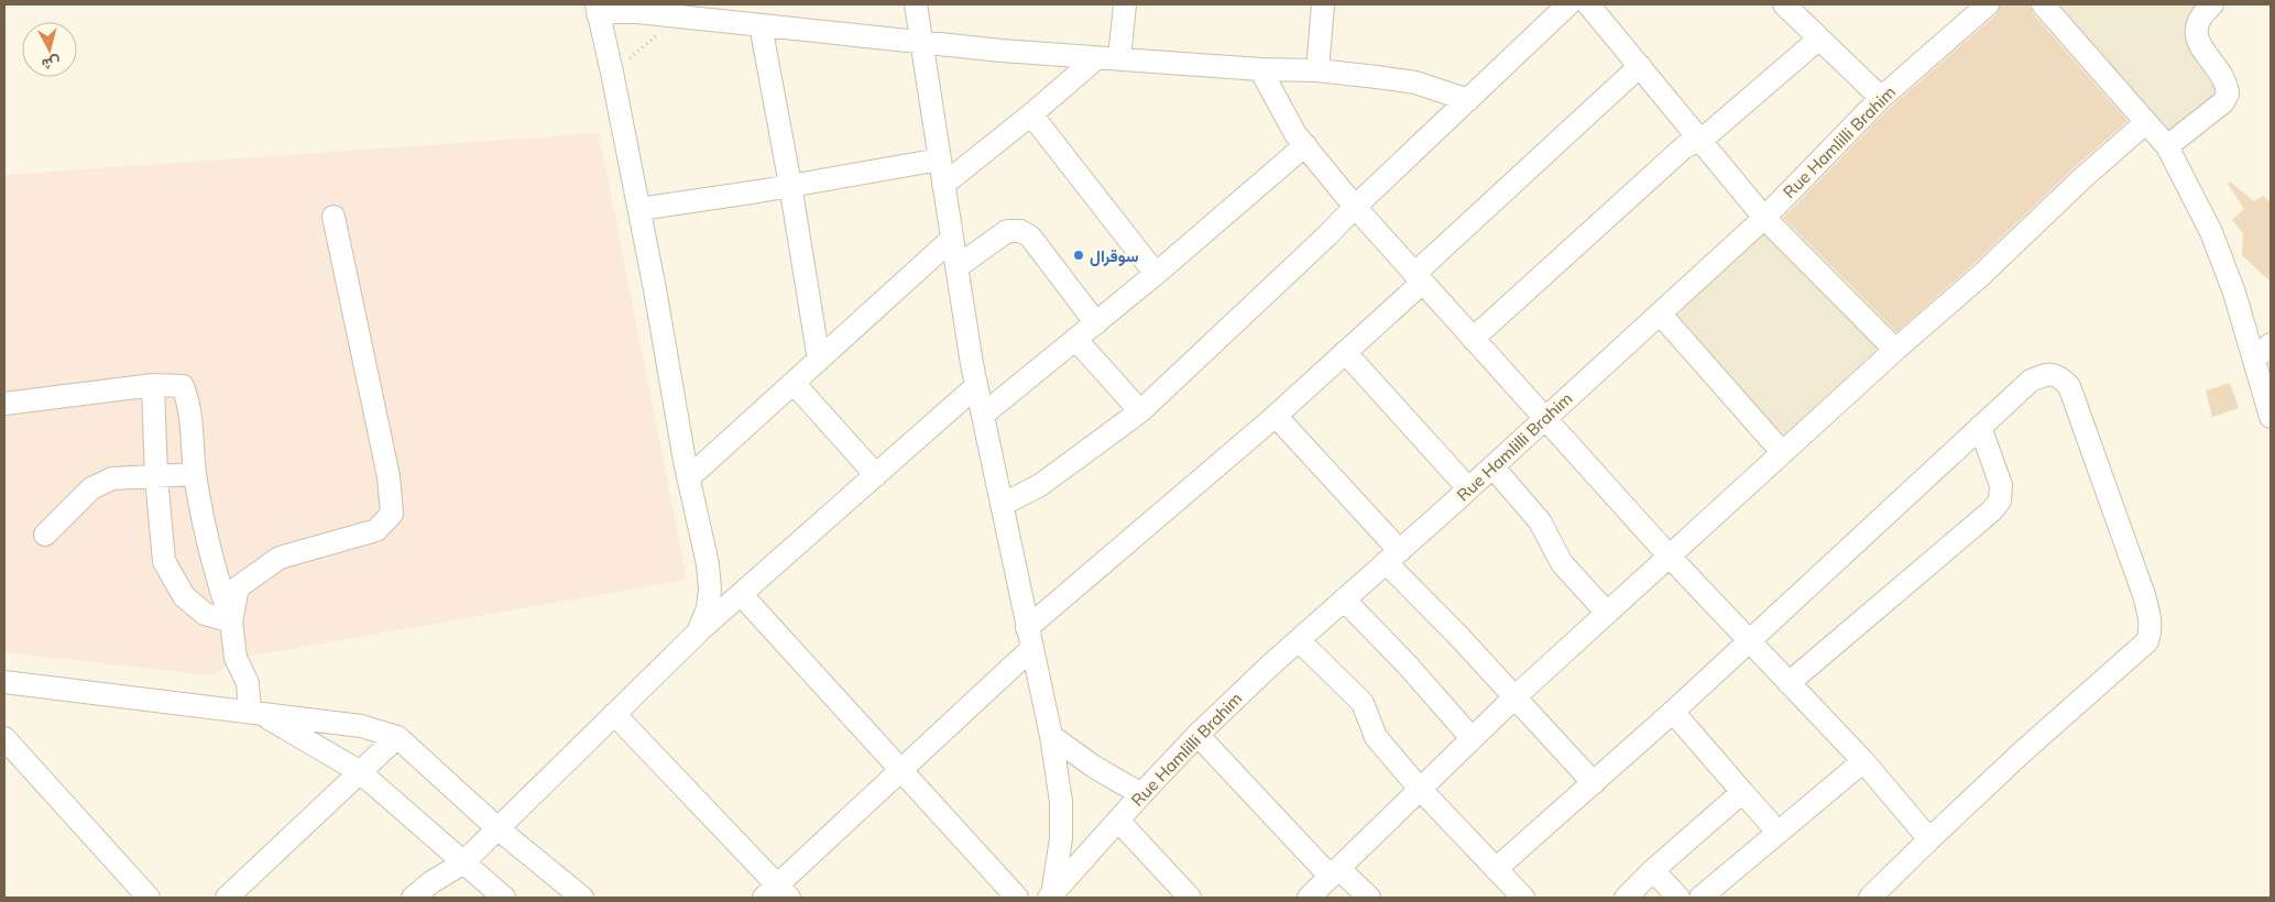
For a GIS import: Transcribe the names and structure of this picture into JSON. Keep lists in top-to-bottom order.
{
  "streets": {
    "street": ["Rue Hamlilli Brahim"]
  },
  "places": ["سوقرال"],
  "north": "bottom"
}
